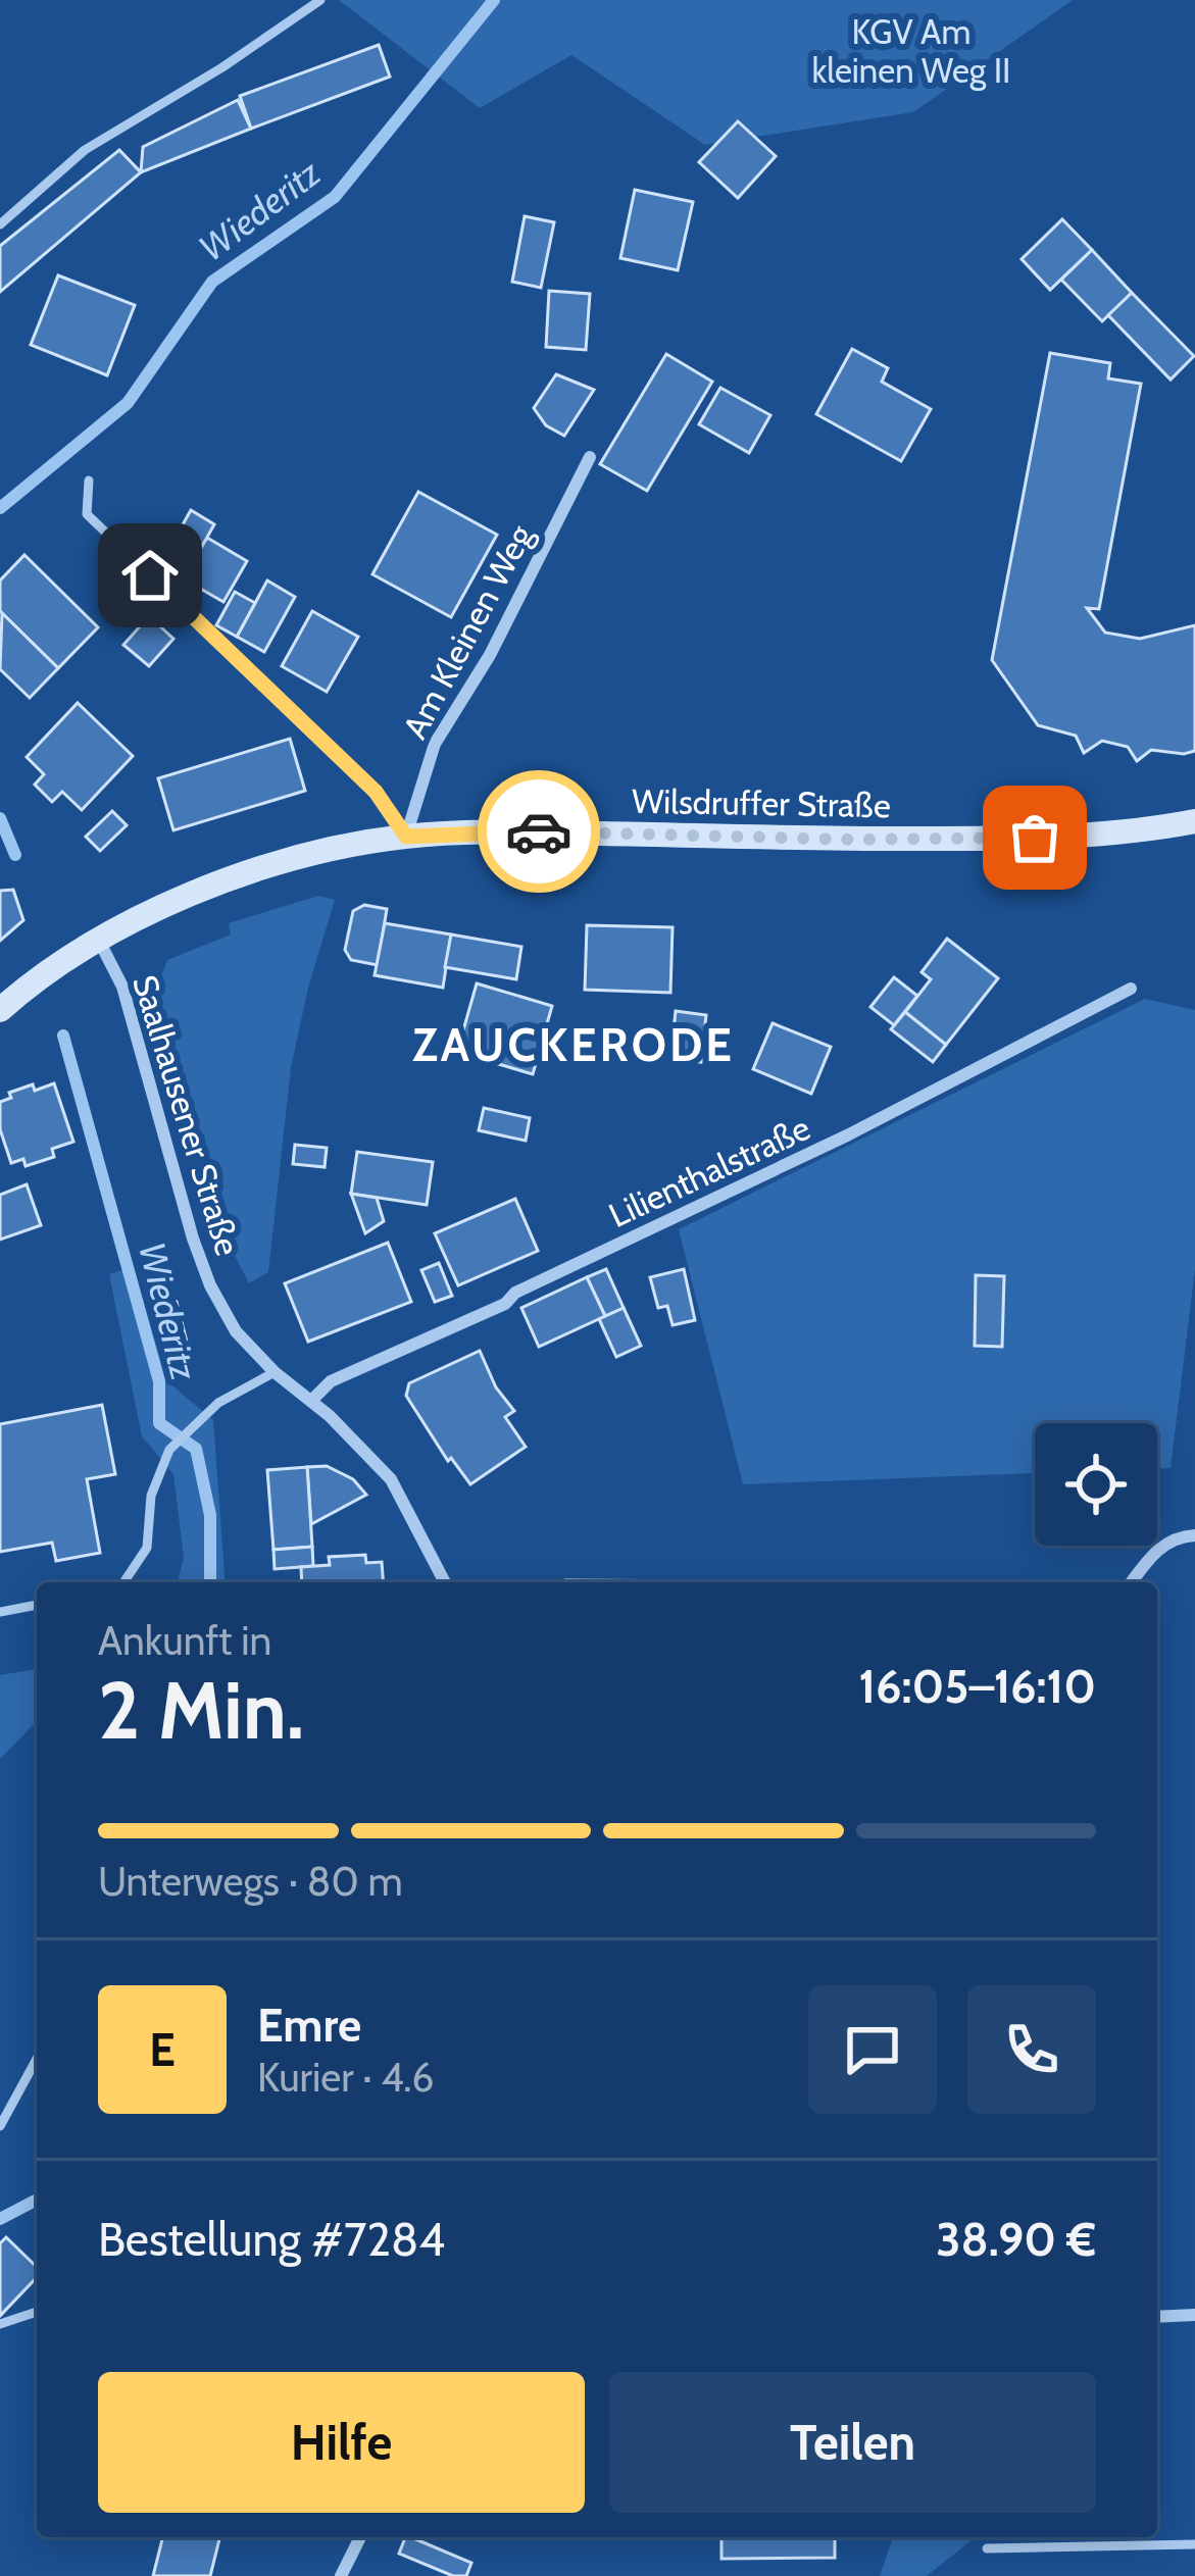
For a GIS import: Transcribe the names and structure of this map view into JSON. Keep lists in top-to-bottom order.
{
  "streets": {
    "main road": ["Wilsdruffer Straße"],
    "street": ["Am Kleinen Weg", "Saalhausener Straße", "Lilienthalstraße"]
  },
  "crossings": [
    ["Am Kleinen Weg", "Wilsdruffer Straße"],
    ["Wilsdruffer Straße", "Saalhausener Straße"],
    ["Saalhausener Straße", "Lilienthalstraße"]
  ],
  "districts": ["ZAUCKERODE"],
  "water": ["Wiederitz"],
  "parks": ["KGV Am kleinen Weg II"],
  "page": {
    "heading": ["2 Min.", "Ankunft in", "16:05–16:10"],
    "panel": [
      "Emre",
      "Kurier · 4.6",
      "Bestellung #7284",
      "38.90 €"
    ],
    "bar": "Unterwegs · 80 m",
    "round": "E",
    "buttons": ["Hilfe", "Teilen"]
  }
}
